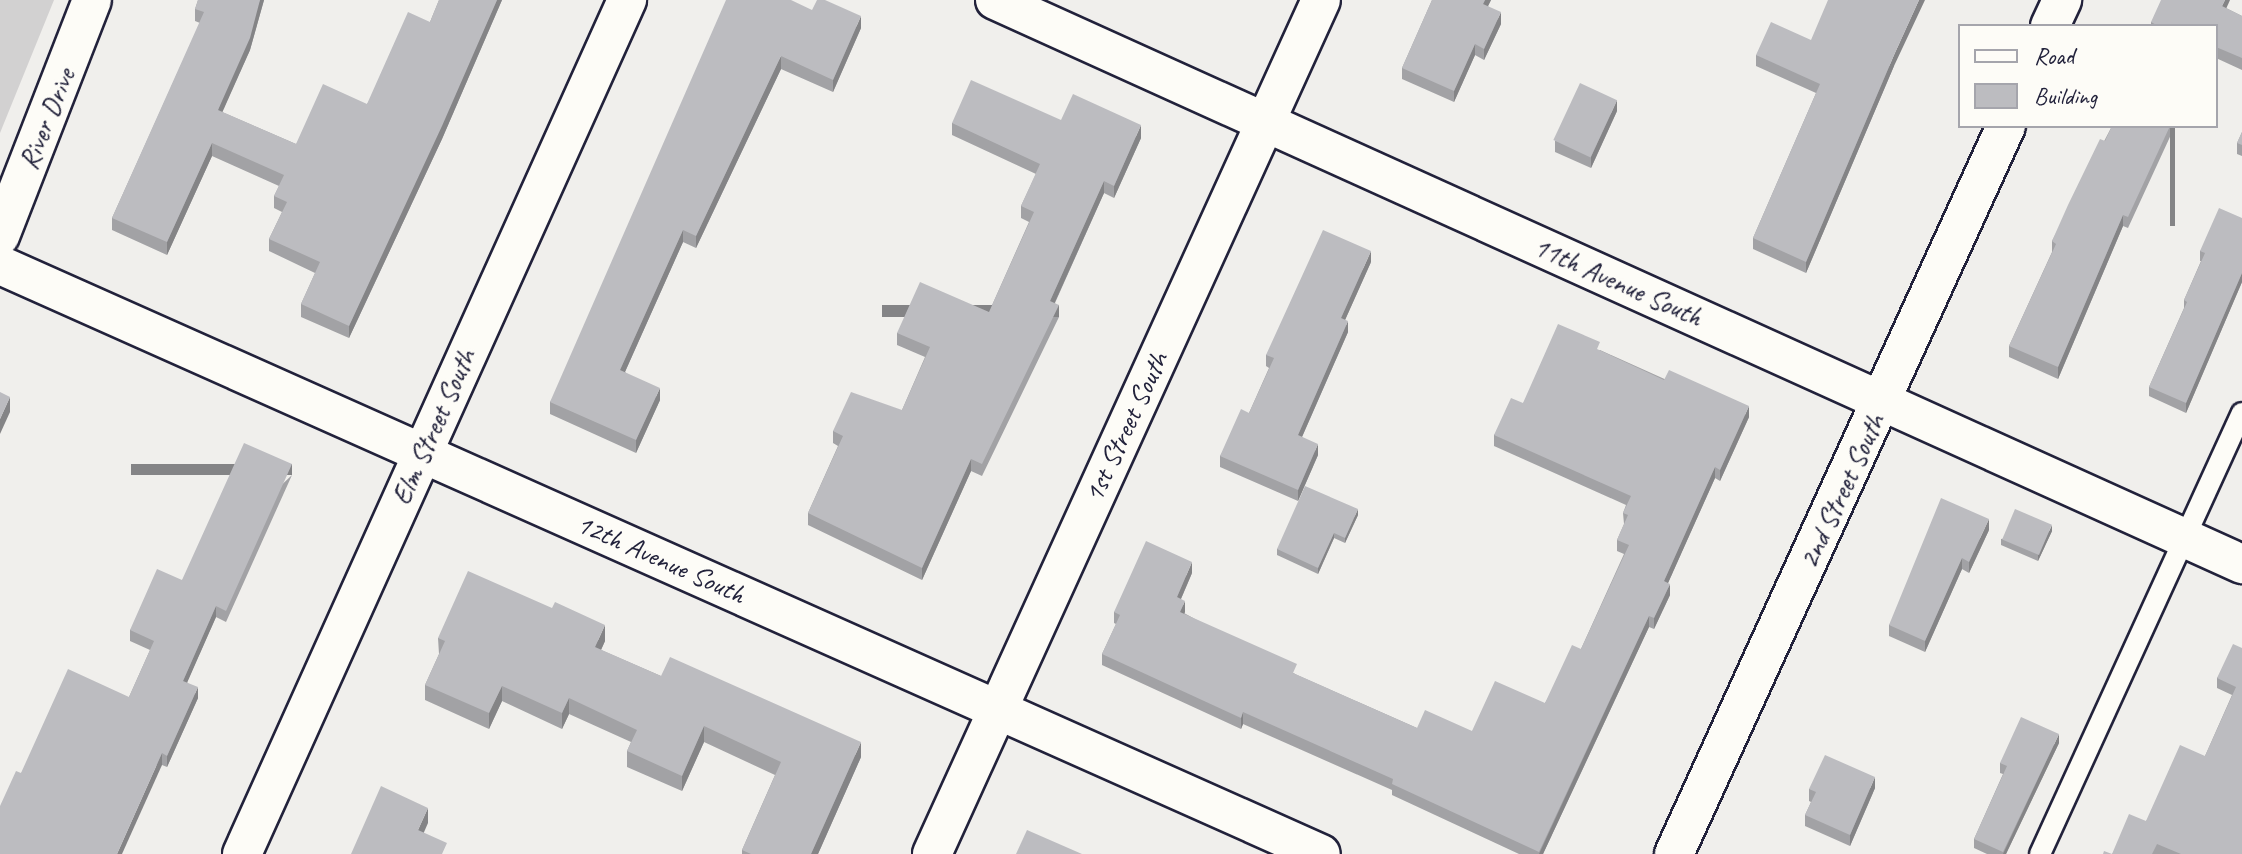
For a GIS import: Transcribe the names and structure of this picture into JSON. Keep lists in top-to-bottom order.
{
  "streets": {
    "street": [
      "River Drive",
      "11th Avenue South",
      "Elm Street South",
      "1st Street South",
      "2nd Street South",
      "12th Avenue South"
    ]
  },
  "crossings": [
    ["11th Avenue South", "1st Street South"],
    ["11th Avenue South", "2nd Street South"],
    ["Elm Street South", "12th Avenue South"],
    ["1st Street South", "12th Avenue South"]
  ],
  "legend": ["Road", "Building"]
}
